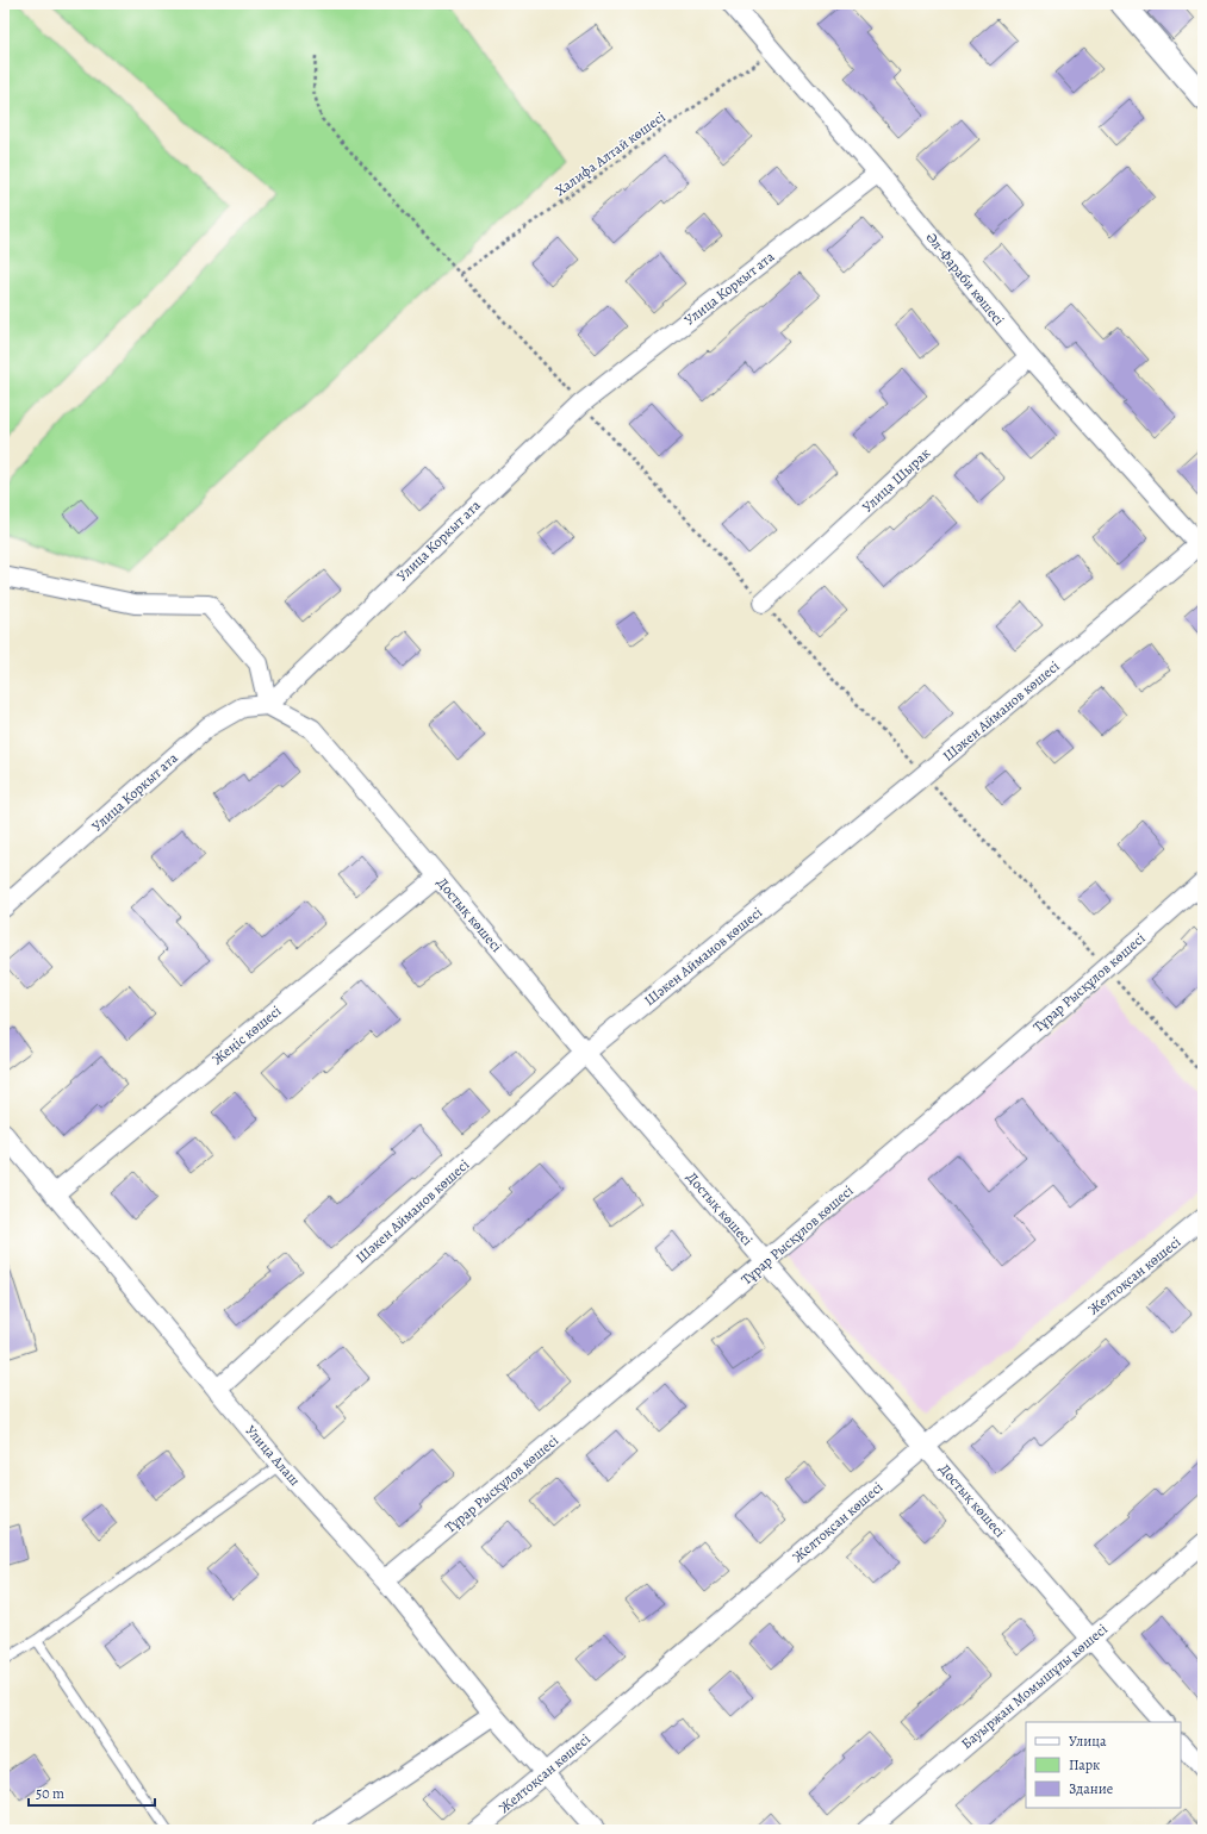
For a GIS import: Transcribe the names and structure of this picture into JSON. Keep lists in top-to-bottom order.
{
  "streets": {
    "street": [
      "Әл-Фараби көшесі",
      "Улица Коркыт ата",
      "Улица Шырак",
      "Шәкен Айманов көшесі",
      "Достық көшесі",
      "Тұрар Рысқұлов көшесі",
      "Жеңіс көшесі",
      "Желтоқсан көшесі",
      "Улица Алаш",
      "Бауыржан Момышұлы көшесі"
    ],
    "path": ["Халифа Алтай көшесі"]
  },
  "crossings": [
    ["Халифа Алтай көшесі", "Әл-Фараби көшесі"],
    ["Әл-Фараби көшесі", "Улица Коркыт ата"],
    ["Әл-Фараби көшесі", "Улица Шырак"],
    ["Әл-Фараби көшесі", "Шәкен Айманов көшесі"],
    ["Улица Коркыт ата", "Достық көшесі"],
    ["Шәкен Айманов көшесі", "Достық көшесі"],
    ["Шәкен Айманов көшесі", "Улица Алаш"],
    ["Достық көшесі", "Тұрар Рысқұлов көшесі"],
    ["Достық көшесі", "Жеңіс көшесі"],
    ["Достық көшесі", "Желтоқсан көшесі"],
    ["Достық көшесі", "Бауыржан Момышұлы көшесі"],
    ["Тұрар Рысқұлов көшесі", "Улица Алаш"],
    ["Жеңіс көшесі", "Улица Алаш"],
    ["Желтоқсан көшесі", "Улица Алаш"]
  ],
  "legend": ["Улица", "Парк", "Здание"],
  "scale_bar": "50 m"
}
